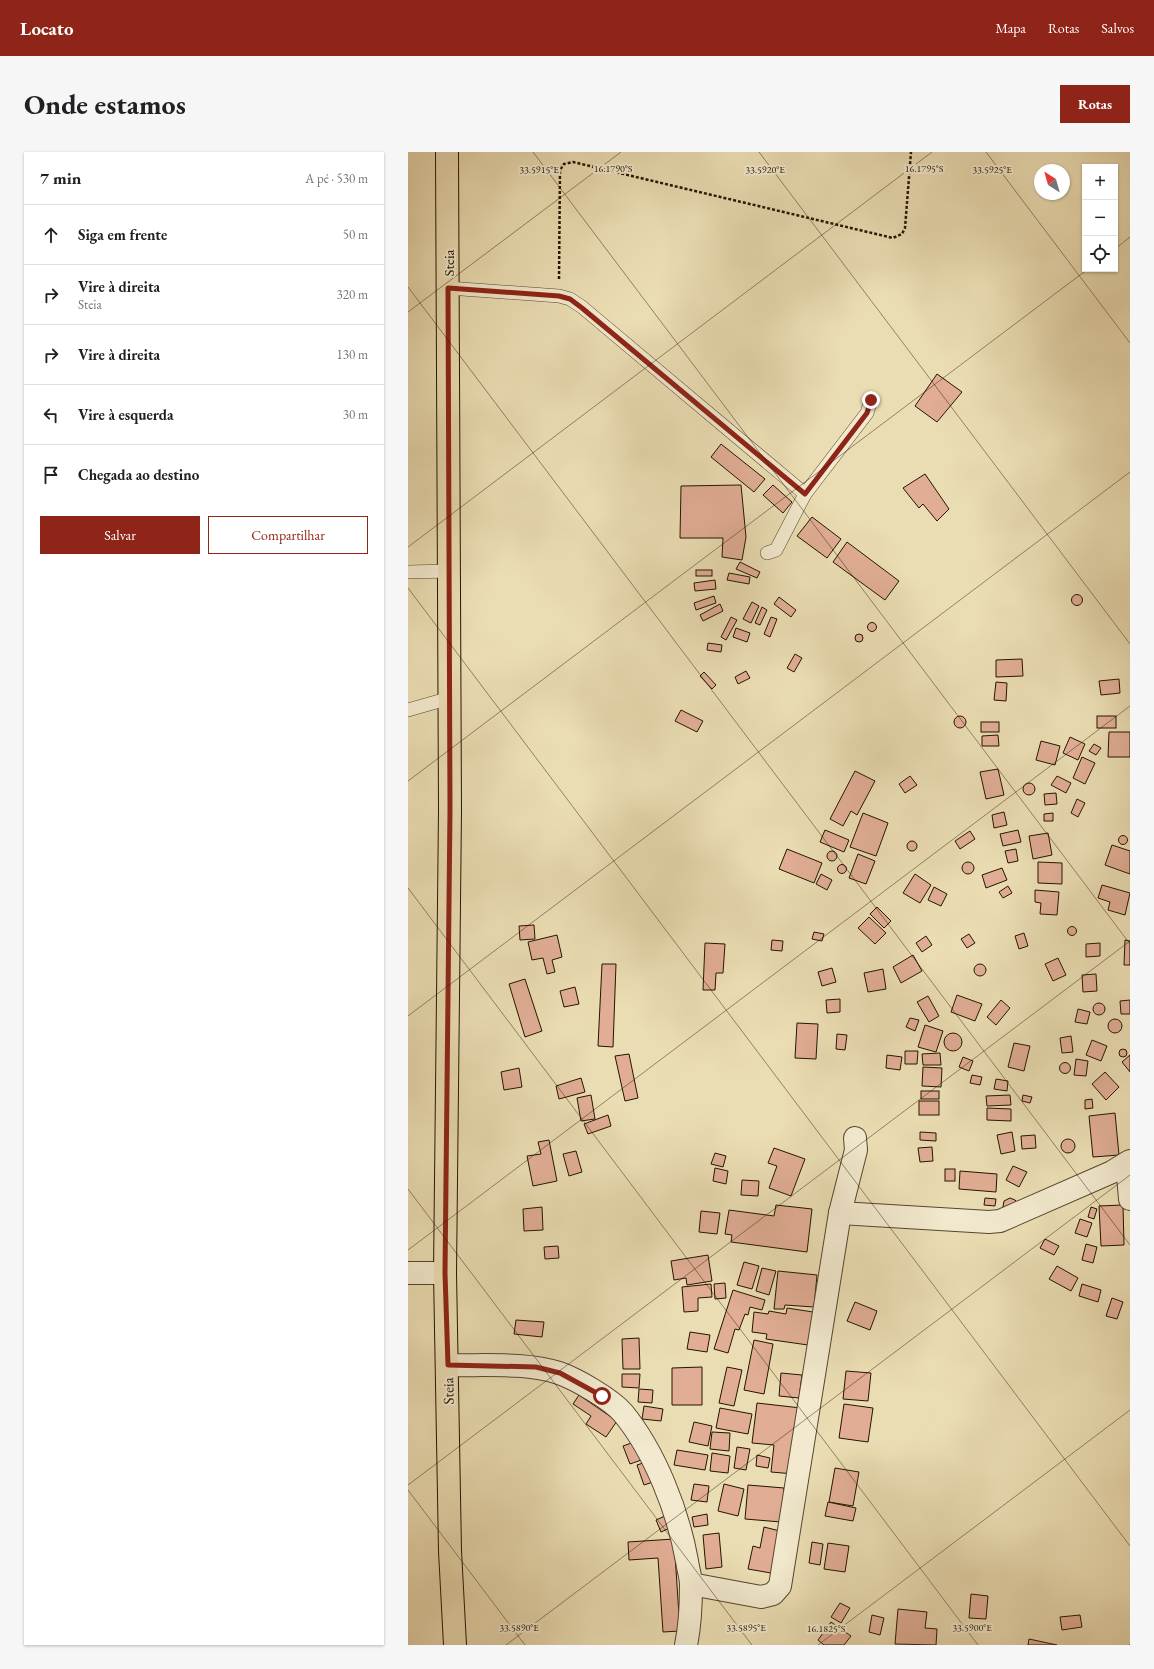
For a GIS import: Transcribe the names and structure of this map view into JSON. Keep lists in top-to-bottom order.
{
  "streets": {
    "main road": ["Steia"]
  },
  "north": "top left",
  "page": {
    "header": "Locato",
    "nav": ["Mapa", "Rotas", "Salvos"],
    "buttons": [
      "Rotas",
      ["Salvar", "Compartilhar"]
    ],
    "title": "Onde estamos",
    "heading": ["7 min", "A pé · 530 m"],
    "map_buttons": ["+", "−"],
    "list": [
      ["Siga em frente", "50 m"],
      ["Vire à direita", "Steia", "320 m"],
      ["Vire à direita", "130 m"],
      ["Vire à esquerda", "30 m"],
      "Chegada ao destino"
    ]
  },
  "coordinates": [
    "16.1790°S",
    "16.1795°S",
    "33.5915°E",
    "33.5920°E",
    "33.5925°E",
    "33.5890°E",
    "33.5895°E",
    "33.5900°E",
    "16.1825°S"
  ]
}
